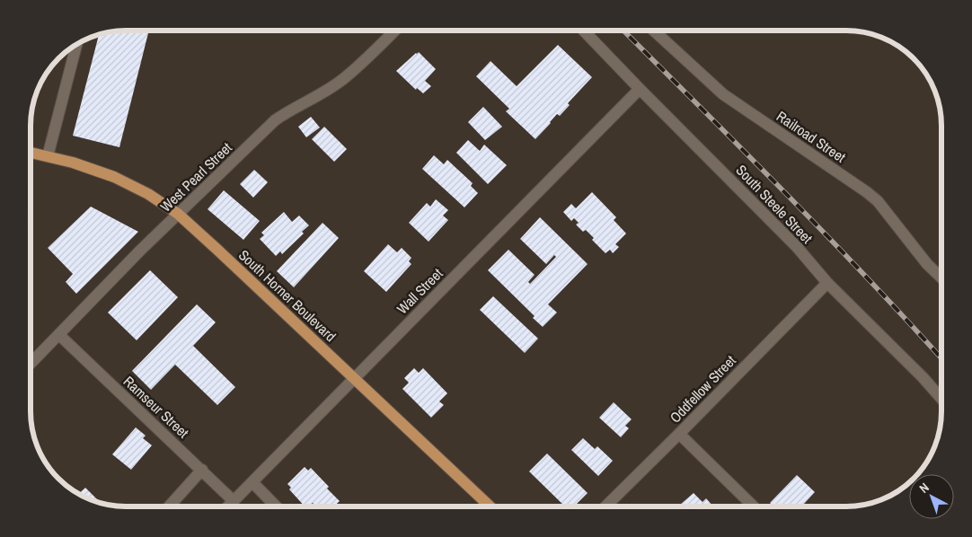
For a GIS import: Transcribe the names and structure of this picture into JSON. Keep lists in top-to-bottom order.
{
  "streets": {
    "main road": ["South Horner Boulevard"],
    "street": [
      "Railroad Street",
      "West Pearl Street",
      "South Steele Street",
      "Wall Street",
      "Oddfellow Street",
      "Ramseur Street"
    ]
  },
  "crossings": [
    ["West Pearl Street", "South Horner Boulevard"],
    ["West Pearl Street", "Ramseur Street"],
    ["South Steele Street", "Wall Street"],
    ["South Steele Street", "Oddfellow Street"],
    ["Wall Street", "South Horner Boulevard"],
    ["Wall Street", "Ramseur Street"]
  ],
  "north": "top left"
}
